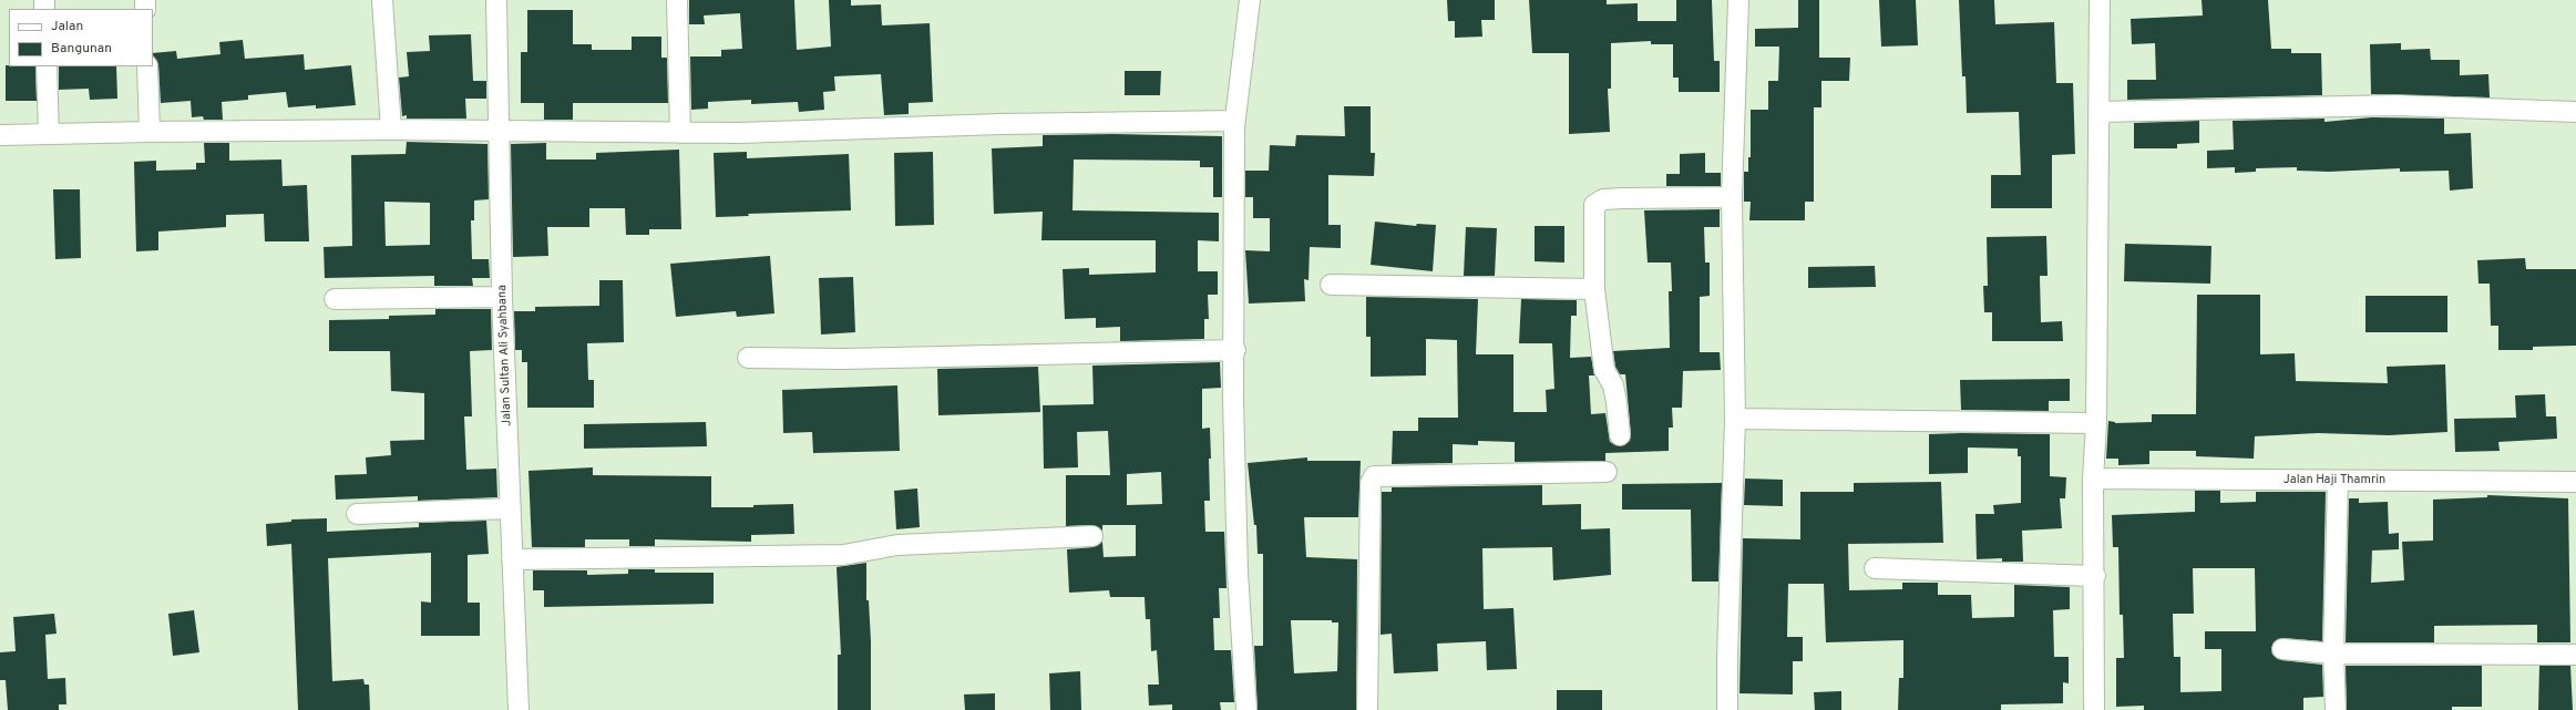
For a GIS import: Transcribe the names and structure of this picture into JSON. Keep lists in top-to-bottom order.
{
  "streets": {
    "street": ["Jalan Sultan Ali Syahbana", "Jalan Haji Thamrin"]
  },
  "legend": ["Jalan", "Bangunan"]
}
